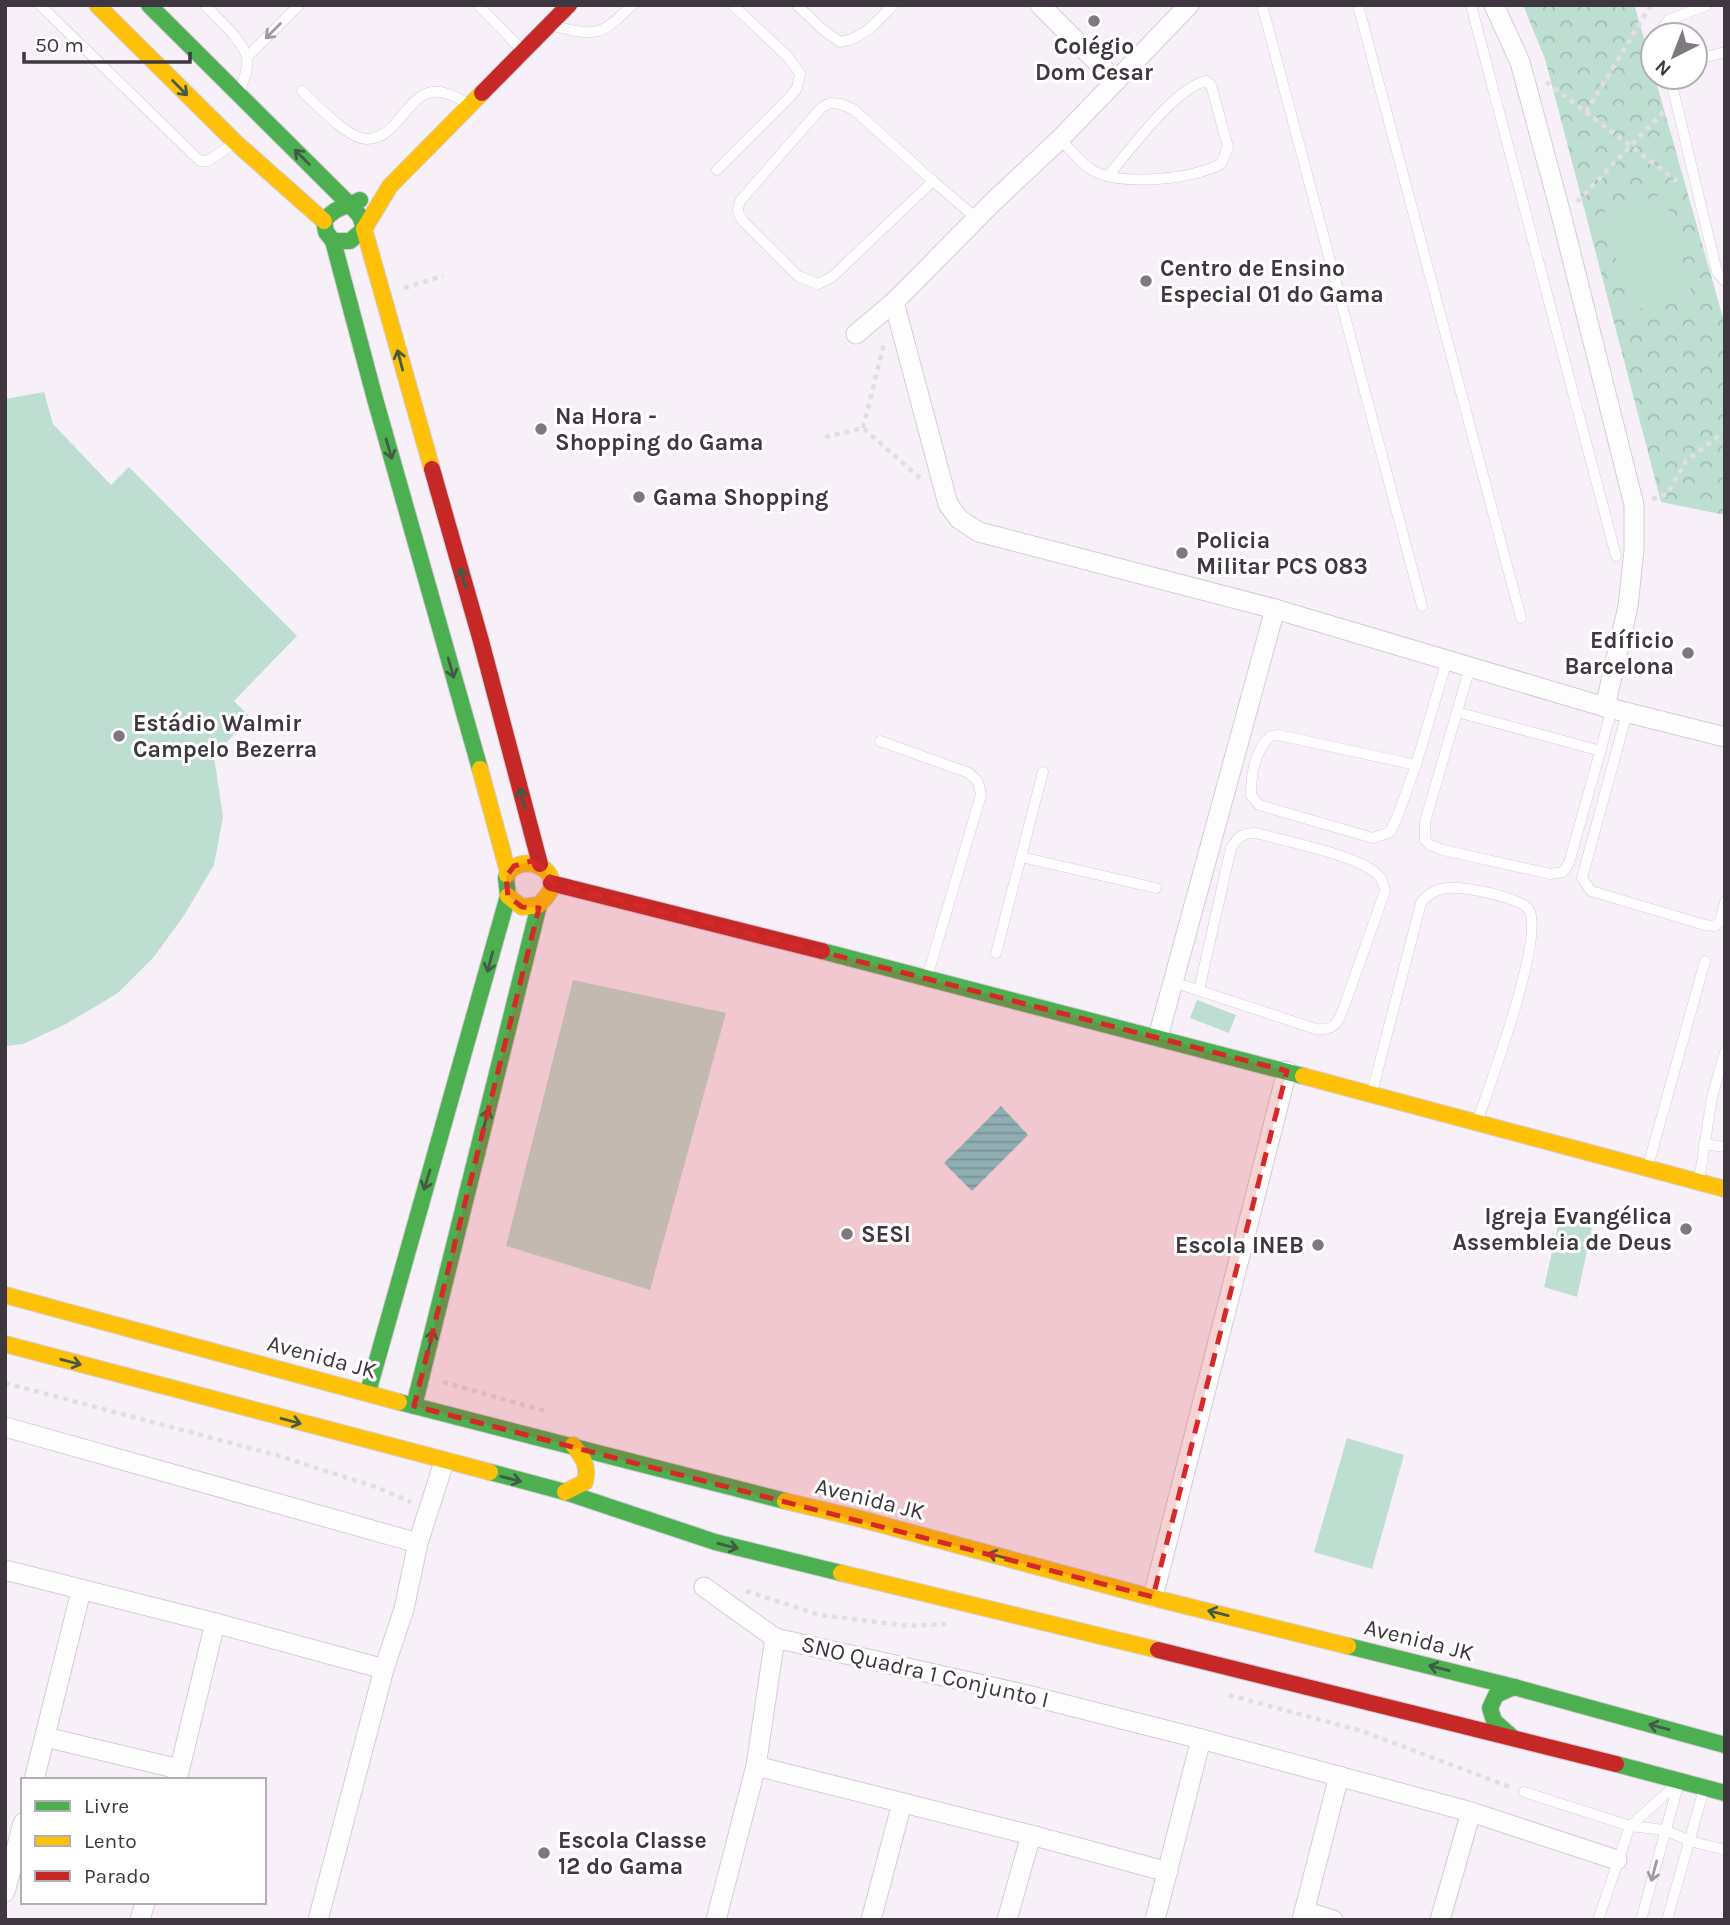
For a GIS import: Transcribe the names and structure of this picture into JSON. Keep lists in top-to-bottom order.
{
  "streets": {
    "street": ["Avenida JK", "SNO Quadra 1 Conjunto I"]
  },
  "places": [
    "Colégio Dom Cesar",
    "Centro de Ensino Especial 01 do Gama",
    "Na Hora - Shopping do Gama",
    "Gama Shopping",
    "Policia Militar PCS 083",
    "Edíficio Barcelona",
    "Estádio Walmir Campelo Bezerra",
    "Igreja Evangélica Assembleia de Deus",
    "SESI",
    "Escola INEB",
    "Escola Classe 12 do Gama"
  ],
  "legend": ["Livre", "Lento", "Parado"],
  "scale_bar": "50 m",
  "north": "bottom left"
}
